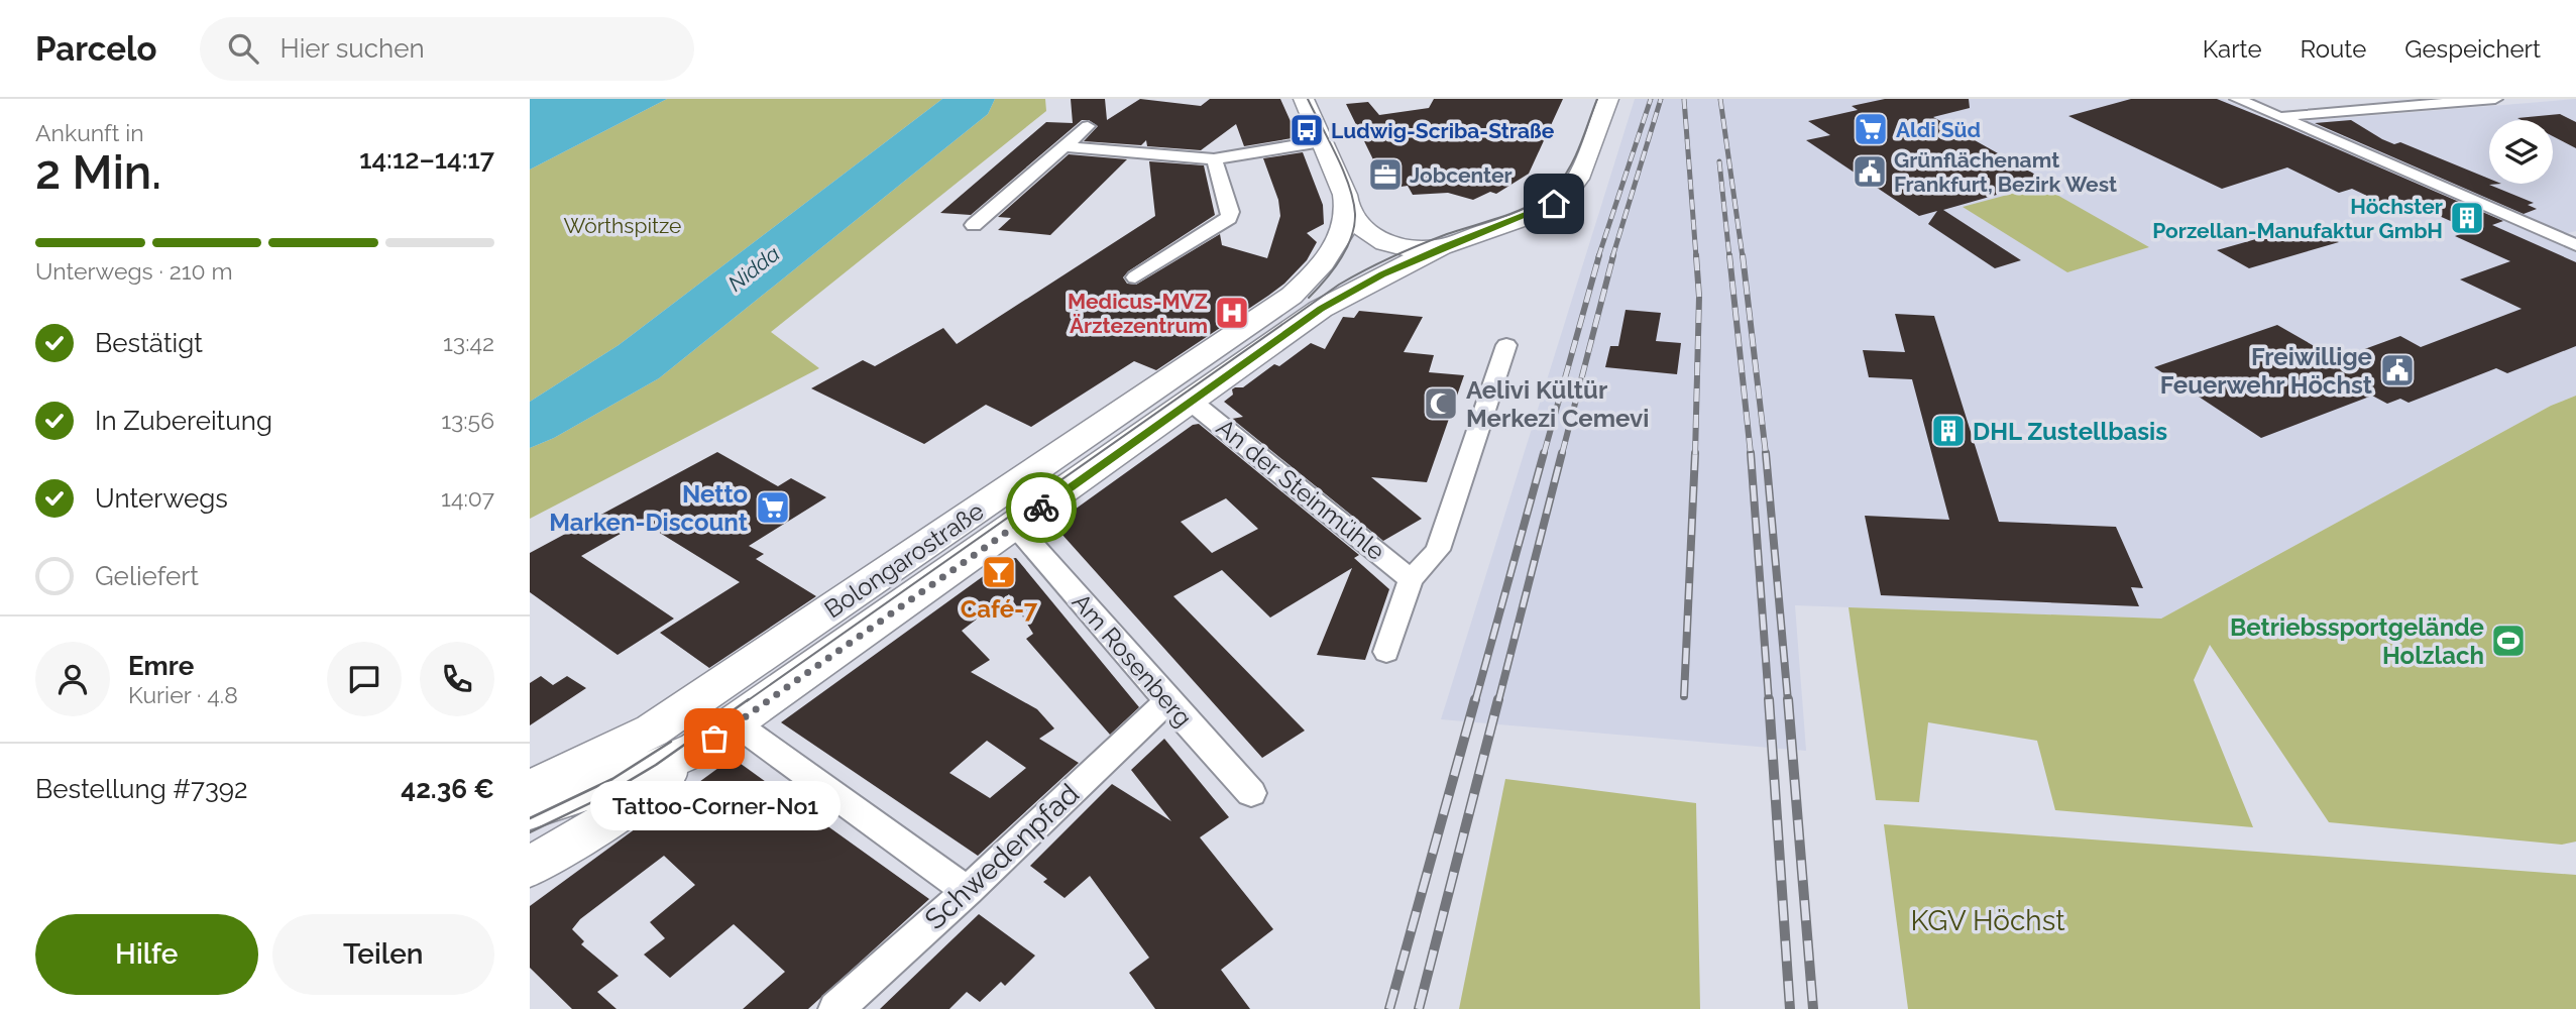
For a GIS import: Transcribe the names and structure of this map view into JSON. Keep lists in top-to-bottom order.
{
  "streets": {
    "main road": ["Bolongarostraße"],
    "street": ["An der Steinmühle", "Am Rosenberg", "Schwedenpfad"]
  },
  "crossings": [
    ["An der Steinmühle", "Bolongarostraße"],
    ["Bolongarostraße", "Am Rosenberg"],
    ["Am Rosenberg", "Schwedenpfad"]
  ],
  "water": ["Nidda"],
  "parks": ["Wörthspitze", "KGV Höchst"],
  "places": {
    "supermarket": ["Aldi Süd", "Netto Marken-Discount"],
    "bus stop": ["Ludwig-Scriba-Straße"],
    "public building": ["Grünflächenamt Frankfurt, Bezirk West", "Freiwillige Feuerwehr Höchst"],
    "office": ["Jobcenter"],
    "building": ["Höchster Porzellan-Manufaktur GmbH", "DHL Zustellbasis"],
    "hospital": ["Medicus-MVZ Ärztezentrum"],
    "mosque": ["Aelivi Kültür Merkezi Cemevi"],
    "bar": ["Café-7"],
    "sports": ["Betriebssportgelände Holzlach"],
    "other": ["Tattoo-Corner-No1"]
  },
  "page": {
    "header": "Parcelo",
    "search": "Hier suchen",
    "nav": ["Karte", "Route", "Gespeichert"],
    "heading": ["2 Min.", "Ankunft in", "14:12–14:17"],
    "panel": [
      "Emre",
      "Kurier · 4.8",
      "Bestellung #7392",
      "42.36 €"
    ],
    "bar": "Unterwegs · 210 m",
    "list": [
      ["Bestätigt", "13:42"],
      ["In Zubereitung", "13:56"],
      ["Unterwegs", "14:07"],
      "Geliefert"
    ],
    "bubble": "Tattoo-Corner-No1",
    "buttons": ["Hilfe", "Teilen"]
  }
}
